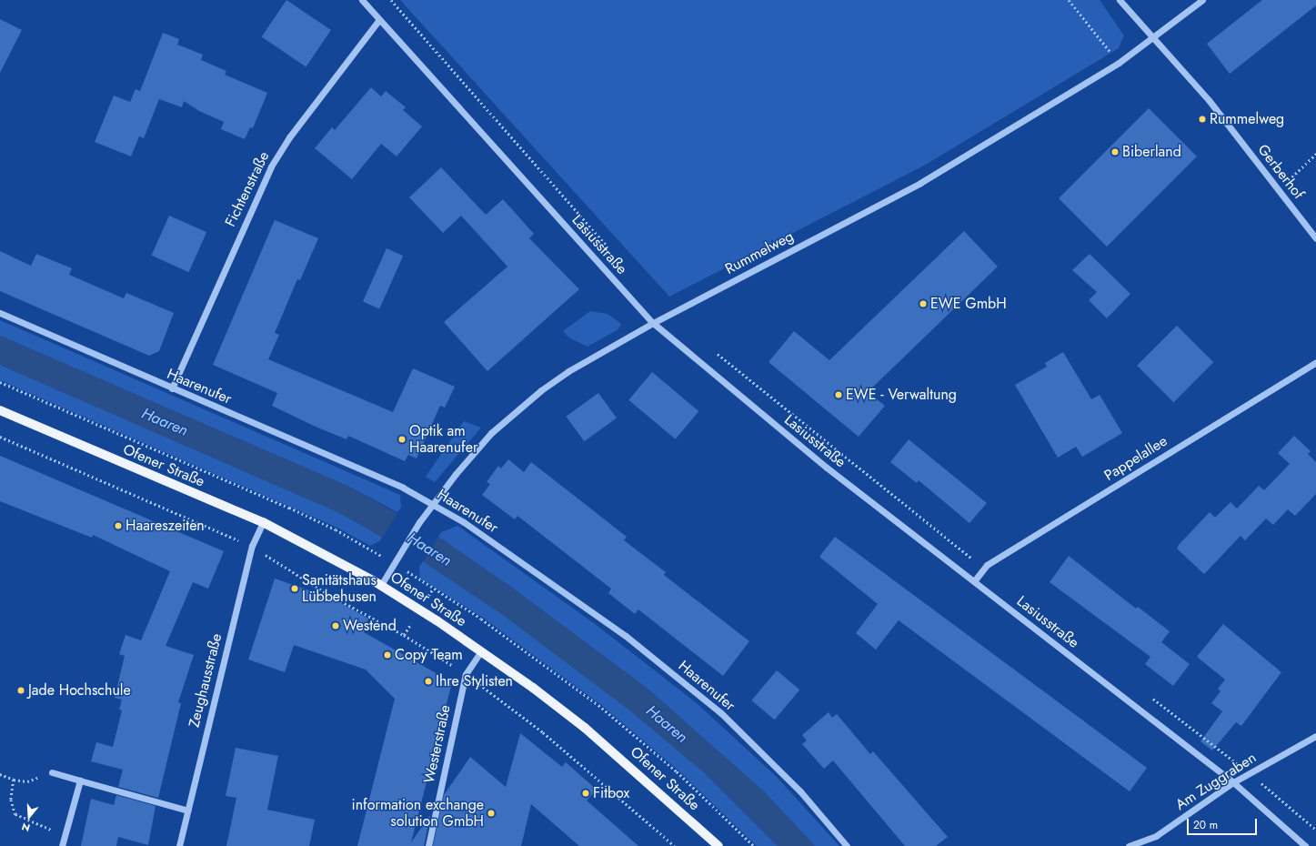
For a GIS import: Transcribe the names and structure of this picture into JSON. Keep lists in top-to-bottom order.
{
  "streets": {
    "main road": ["Ofener Straße"],
    "street": [
      "Gerberhof",
      "Fichtenstraße",
      "Lasiusstraße",
      "Rummelweg",
      "Haarenufer",
      "Pappelallee",
      "Zeughausstraße",
      "Westerstraße",
      "Am Zuggraben"
    ]
  },
  "crossings": [
    ["Gerberhof", "Rummelweg"],
    ["Fichtenstraße", "Lasiusstraße"],
    ["Fichtenstraße", "Haarenufer"],
    ["Lasiusstraße", "Rummelweg"],
    ["Lasiusstraße", "Pappelallee"],
    ["Lasiusstraße", "Am Zuggraben"],
    ["Rummelweg", "Haarenufer"],
    ["Rummelweg", "Ofener Straße"],
    ["Ofener Straße", "Zeughausstraße"],
    ["Ofener Straße", "Westerstraße"]
  ],
  "water": ["Haaren"],
  "places": [
    "Rummelweg",
    "Biberland",
    "EWE GmbH",
    "EWE - Verwaltung",
    "Optik am Haarenufer",
    "Haareszeiten",
    "Sanitätshaus Lübbehusen",
    "Westend",
    "Copy Team",
    "Ihre Stylisten",
    "Jade Hochschule",
    "Fitbox",
    "information exchange solution GmbH"
  ],
  "scale_bar": "20 m",
  "north": "bottom"
}
